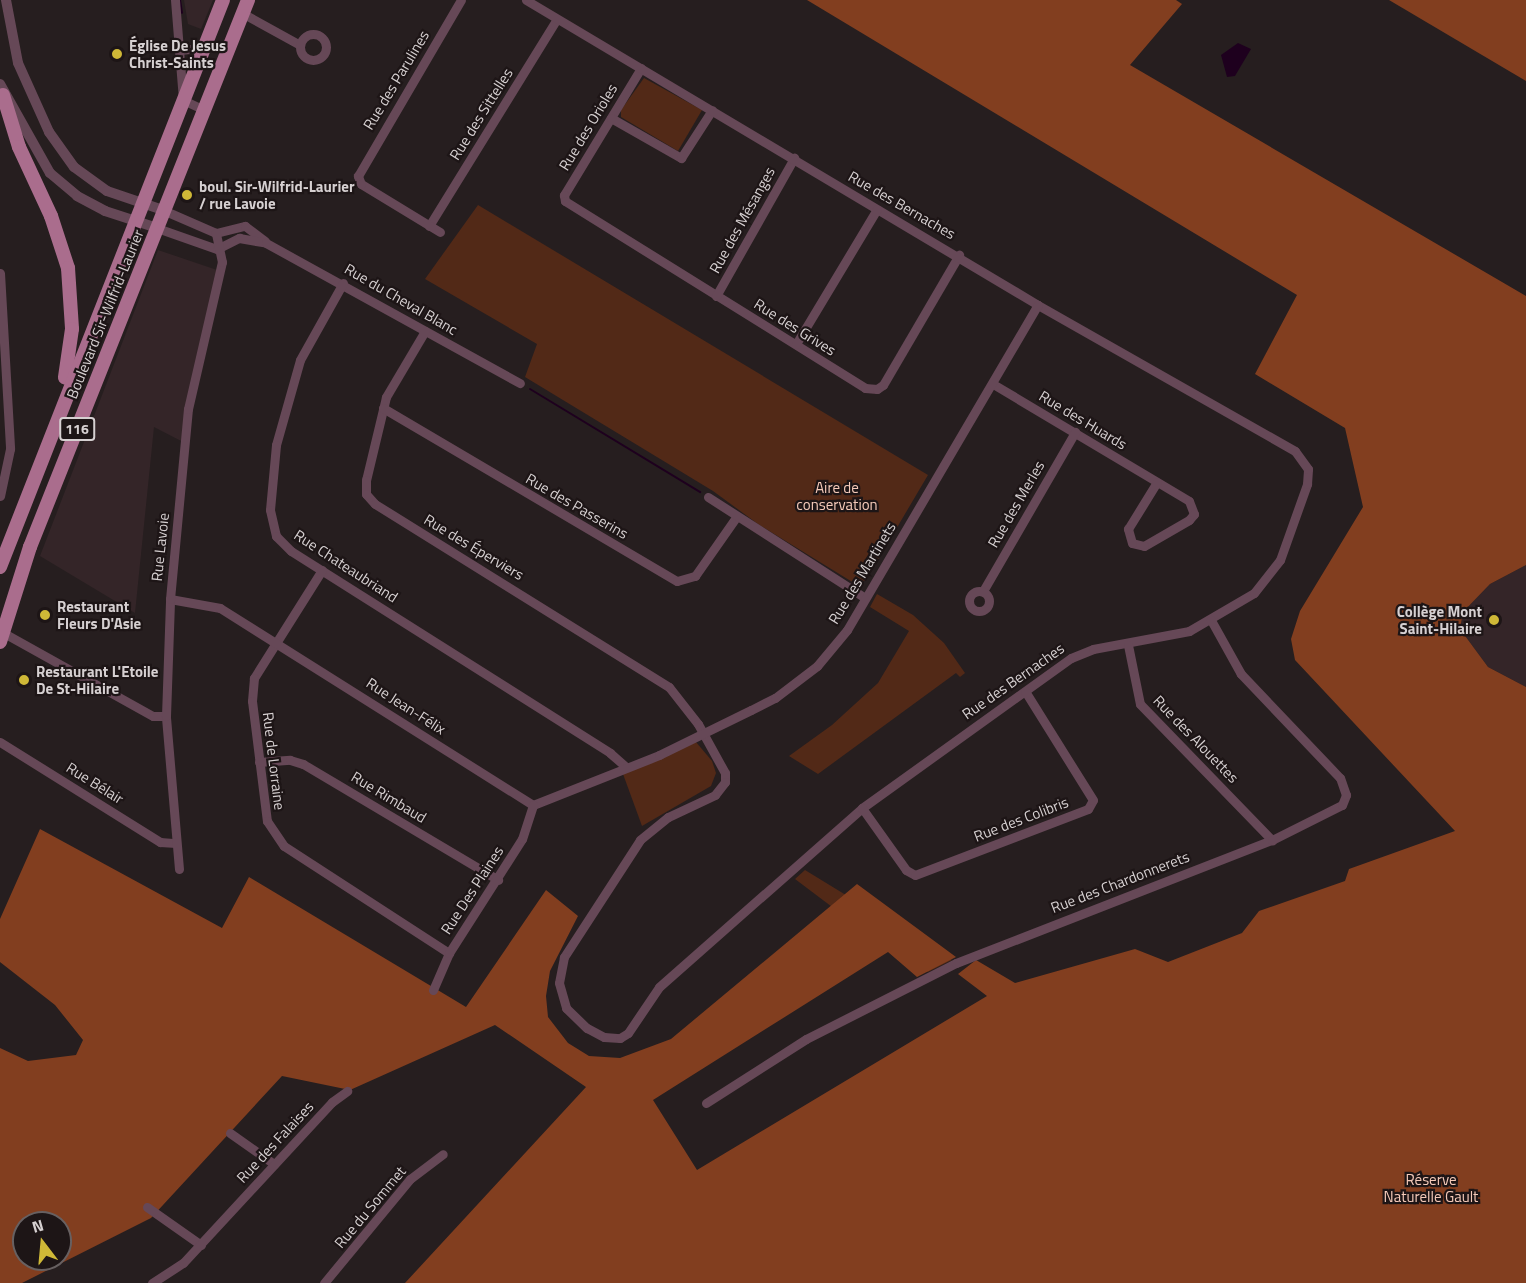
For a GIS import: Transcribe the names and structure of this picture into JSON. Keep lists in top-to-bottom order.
{
  "streets": {
    "main road": ["Boulevard Sir-Wilfrid-Laurier", "116"],
    "street": [
      "Rue des Parulines",
      "Rue des Sittelles",
      "Rue des Orioles",
      "Rue des Bernaches",
      "Rue des Mésanges",
      "Rue du Cheval Blanc",
      "Rue des Grives",
      "Rue des Huards",
      "Rue des Merles",
      "Rue des Passerins",
      "Rue Lavoie",
      "Rue des Éperviers",
      "Rue Chateaubriand",
      "Rue des Martinets",
      "Rue Jean-Félix",
      "Rue des Alouettes",
      "Rue de Lorraine",
      "Rue Bélair",
      "Rue Rimbaud",
      "Rue des Colibris",
      "Rue des Chardonnerets",
      "Rue Des Plaines",
      "Rue des Falaises",
      "Rue du Sommet"
    ]
  },
  "crossings": [
    ["Rue des Parulines", "Rue des Sittelles"],
    ["Rue des Sittelles", "Rue des Bernaches"],
    ["Rue des Orioles", "Rue des Bernaches"],
    ["Rue des Orioles", "Rue des Grives"],
    ["Rue des Bernaches", "Rue des Mésanges"],
    ["Rue des Bernaches", "Rue des Grives"],
    ["Rue des Bernaches", "Rue des Éperviers"],
    ["Rue des Bernaches", "Rue des Martinets"],
    ["Rue des Bernaches", "Rue des Alouettes"],
    ["Rue des Bernaches", "Rue des Colibris"],
    ["Rue des Bernaches", "Rue des Chardonnerets"],
    ["Rue des Mésanges", "Rue des Grives"],
    ["Rue du Cheval Blanc", "Rue Lavoie"],
    ["Rue du Cheval Blanc", "Rue des Éperviers"],
    ["Rue du Cheval Blanc", "Rue Chateaubriand"],
    ["Rue des Huards", "Rue des Merles"],
    ["Rue des Huards", "Rue des Martinets"],
    ["Rue des Passerins", "Rue des Éperviers"],
    ["Rue Lavoie", "Rue Jean-Félix"],
    ["Rue Lavoie", "Rue Bélair"],
    ["Rue des Éperviers", "Rue des Martinets"],
    ["Rue Chateaubriand", "Rue des Martinets"],
    ["Rue Chateaubriand", "Rue de Lorraine"],
    ["Rue Jean-Félix", "Rue de Lorraine"],
    ["Rue Jean-Félix", "Rue Des Plaines"],
    ["Rue des Alouettes", "Rue des Chardonnerets"],
    ["Rue de Lorraine", "Rue Rimbaud"],
    ["Rue de Lorraine", "Rue Des Plaines"],
    ["Rue Rimbaud", "Rue Des Plaines"]
  ],
  "parks": ["Aire de conservation", "Réserve Naturelle Gault"],
  "places": [
    "Église De Jesus Christ-Saints",
    "boul. Sir-Wilfrid-Laurier / rue Lavoie",
    "Restaurant Fleurs D'Asie",
    "Collège Mont Saint-Hilaire",
    "Restaurant L'Etoile De St-Hilaire"
  ],
  "north": "top"
}
